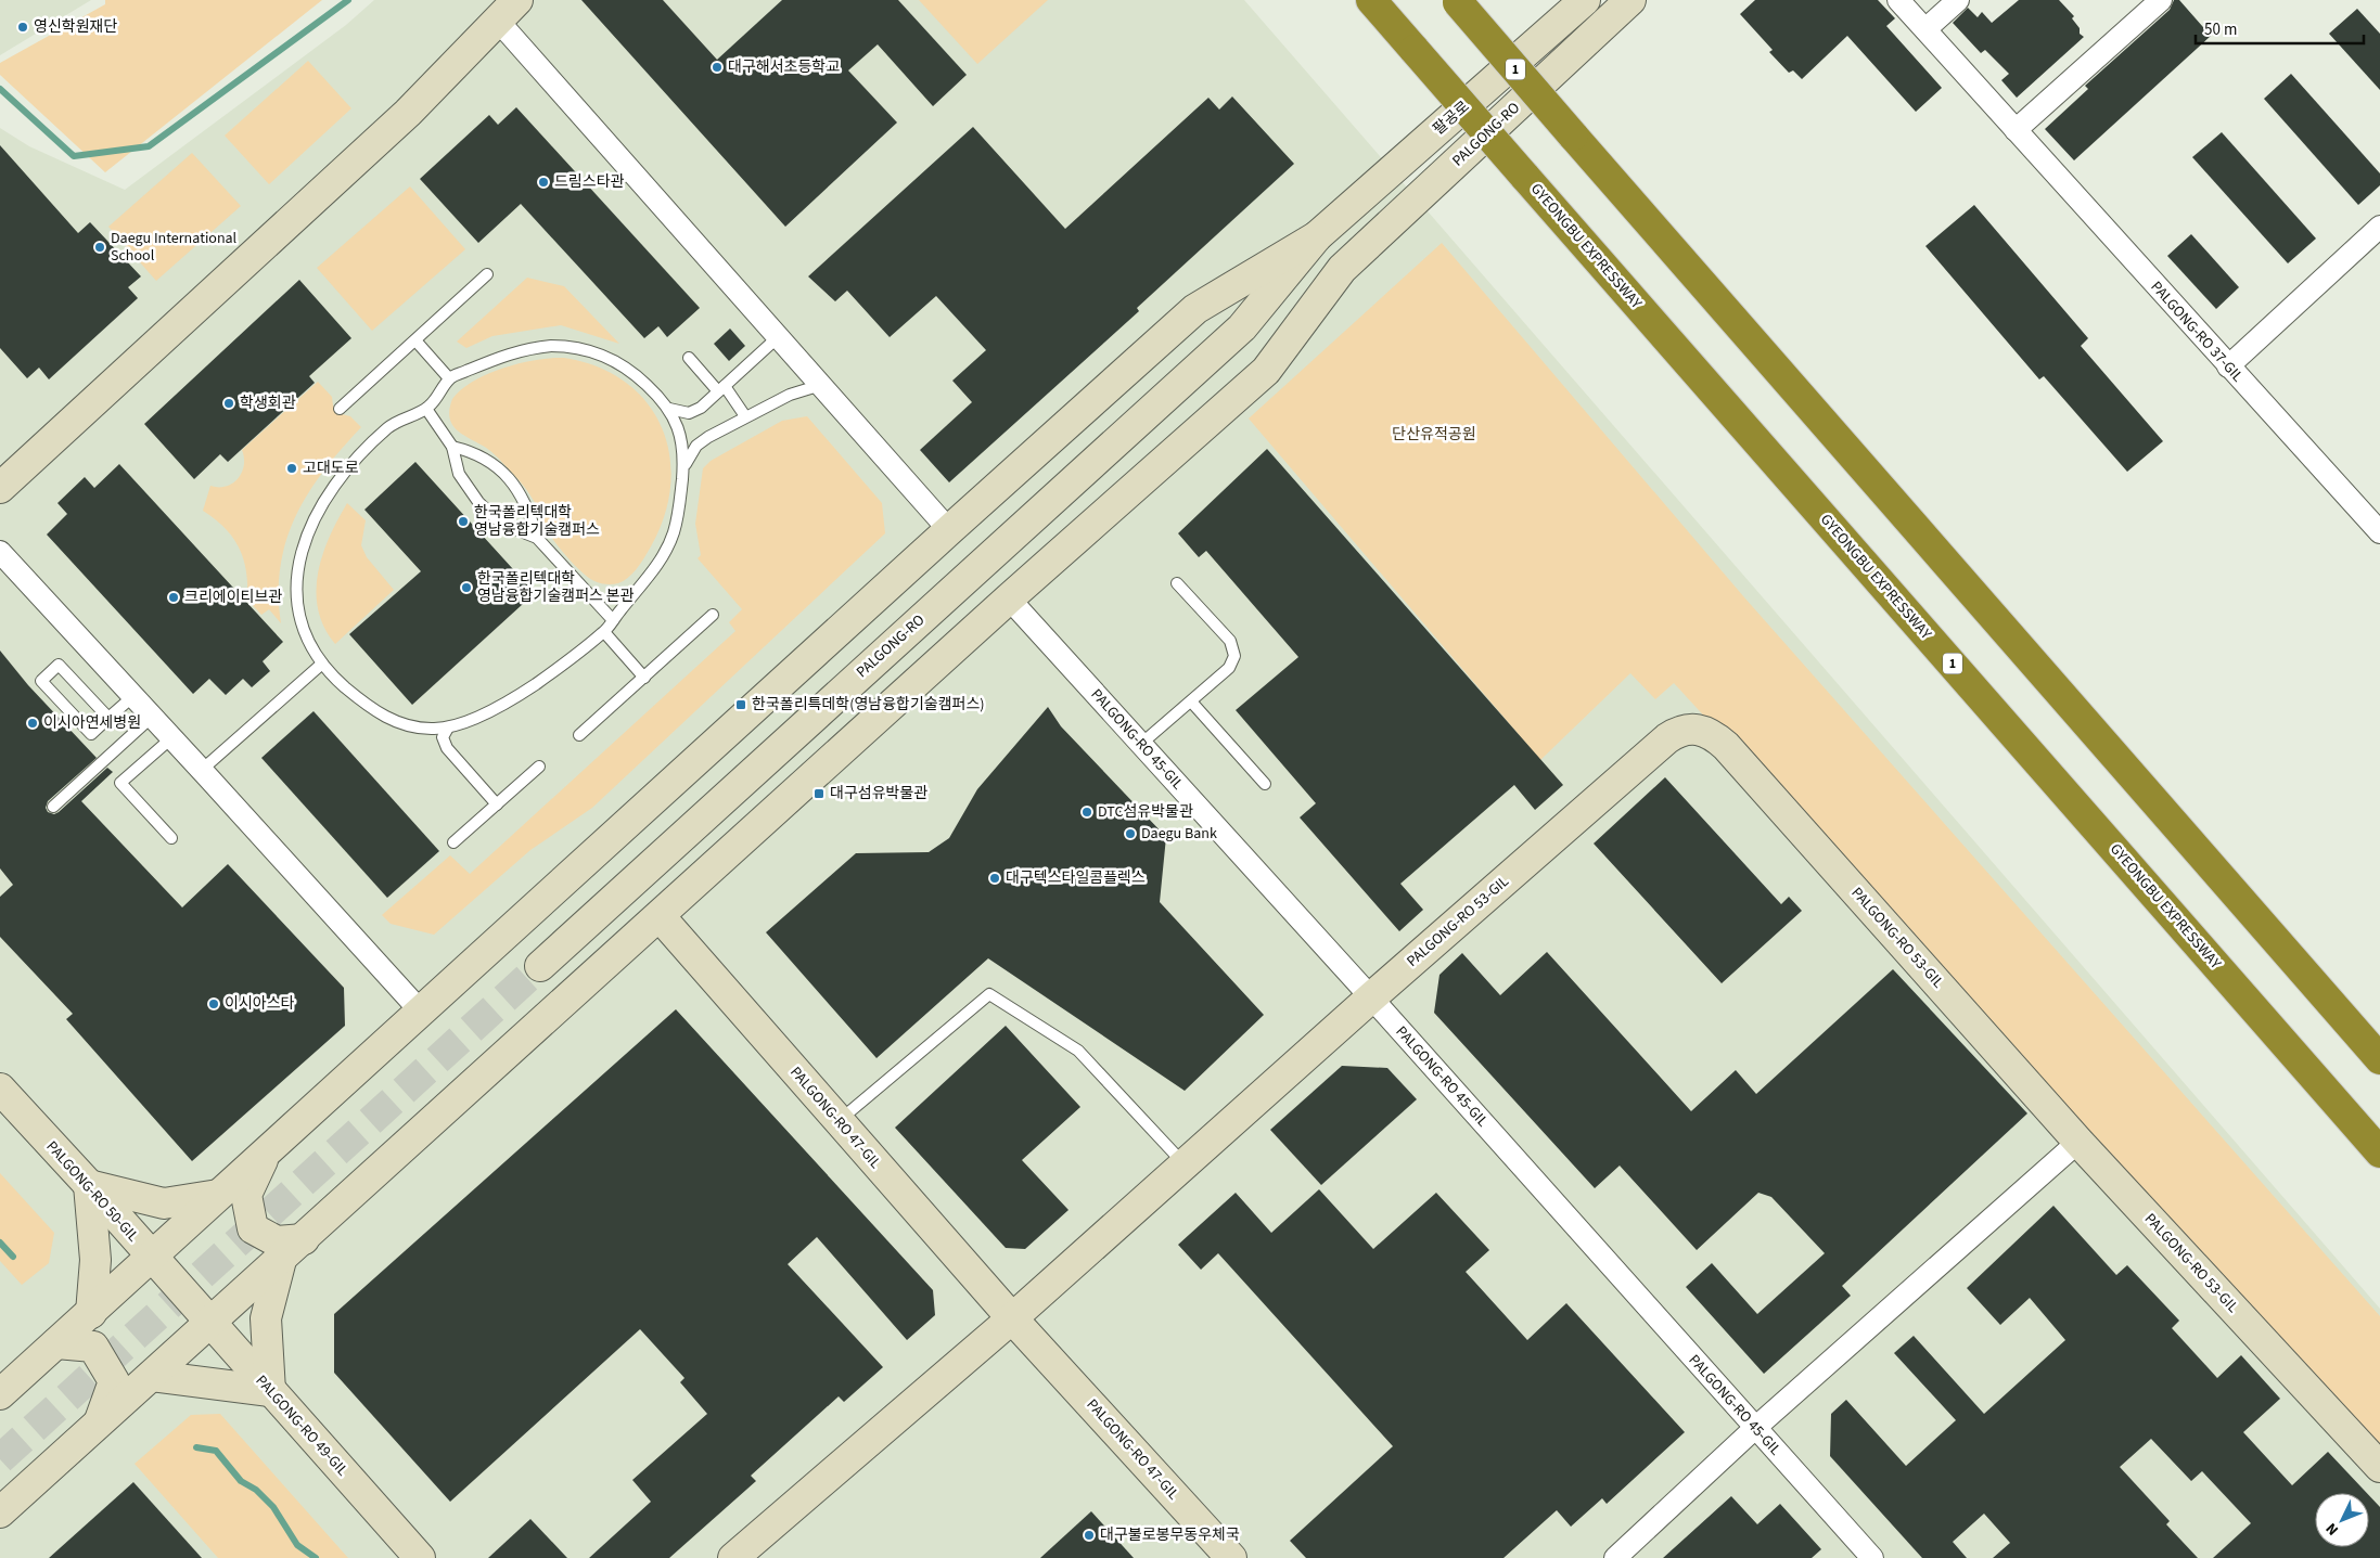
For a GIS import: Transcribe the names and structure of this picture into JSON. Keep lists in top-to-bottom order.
{
  "streets": {
    "highway": ["1", "GYEONGBU EXPRESSWAY"],
    "main road": [
      "팔공로",
      "PALGONG-RO",
      "PALGONG-RO 53-GIL",
      "PALGONG-RO 47-GIL",
      "PALGONG-RO 50-GIL",
      "PALGONG-RO 49-GIL"
    ],
    "street": ["PALGONG-RO 37-GIL", "PALGONG-RO 45-GIL"]
  },
  "crossings": [
    ["PALGONG-RO 45-GIL", "PALGONG-RO 53-GIL"],
    ["PALGONG-RO 53-GIL", "PALGONG-RO 47-GIL"],
    ["PALGONG-RO 50-GIL", "PALGONG-RO 49-GIL"]
  ],
  "parks": ["단산유적공원"],
  "places": {
    "other": [
      "영신학원재단",
      "대구해서초등학교",
      "드림스타관",
      "Daegu International School",
      "학생회관",
      "고대도로",
      "한국폴리텍대학 영남융합기술캠퍼스",
      "한국폴리텍대학 영남융합기술캠퍼스 본관",
      "크리에이티브관",
      "이시아연세병원",
      "DTC섬유박물관",
      "Daegu Bank",
      "대구텍스타일콤플렉스",
      "이시아스타",
      "대구불로봉무동우체국"
    ],
    "transit": ["한국폴리특데학(영남융합기술캠퍼스)", "대구섬유박물관"]
  },
  "scale_bar": "50 m",
  "north": "bottom left"
}
